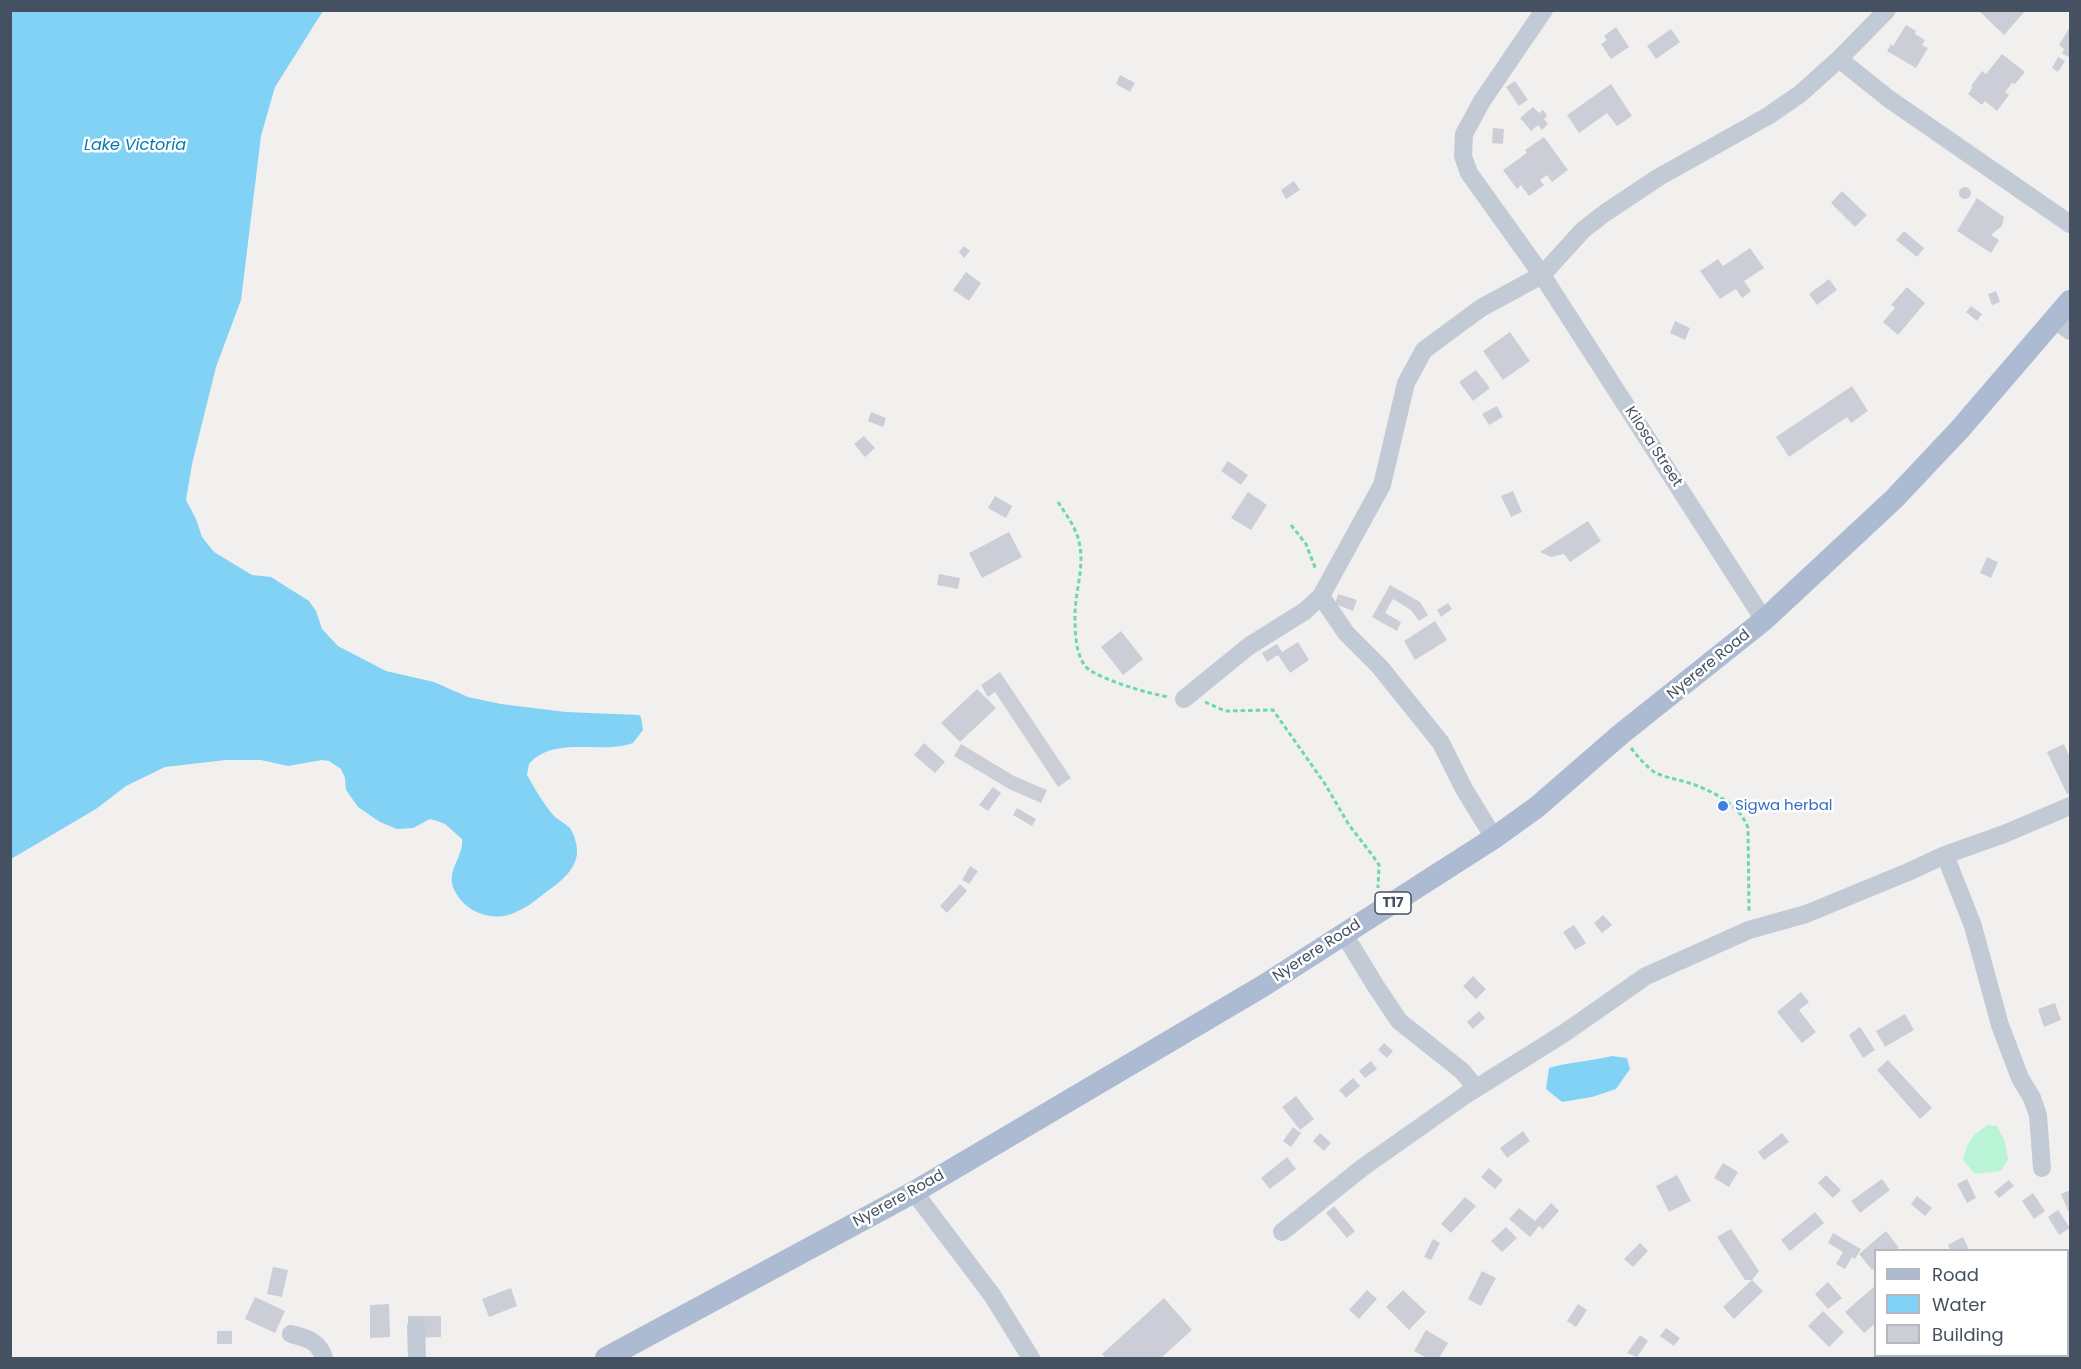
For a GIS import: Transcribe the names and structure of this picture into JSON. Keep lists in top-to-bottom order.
{
  "streets": {
    "main road": ["Nyerere Road", "T17"],
    "street": ["Kilosa Street"]
  },
  "crossings": [
    ["Kilosa Street", "Nyerere Road"]
  ],
  "water": ["Lake Victoria"],
  "places": ["Sigwa herbal"],
  "legend": ["Road", "Water", "Building"]
}
